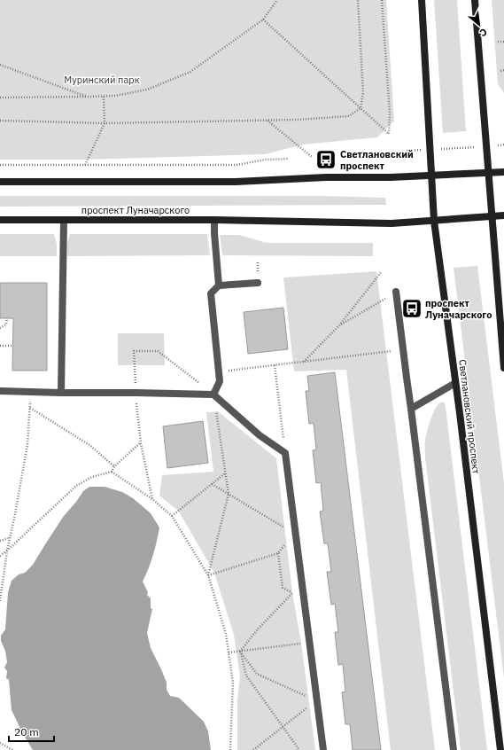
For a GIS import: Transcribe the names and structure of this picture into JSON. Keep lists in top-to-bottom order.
{
  "streets": {
    "main road": ["проспект Луначарского", "Светлановский проспект"]
  },
  "crossings": [
    ["проспект Луначарского", "Светлановский проспект"]
  ],
  "parks": ["Муринский парк"],
  "places": {
    "bus stop": ["Светлановский проспект", "проспект Луначарского"]
  },
  "scale_bar": "20 m",
  "north": "bottom right"
}
